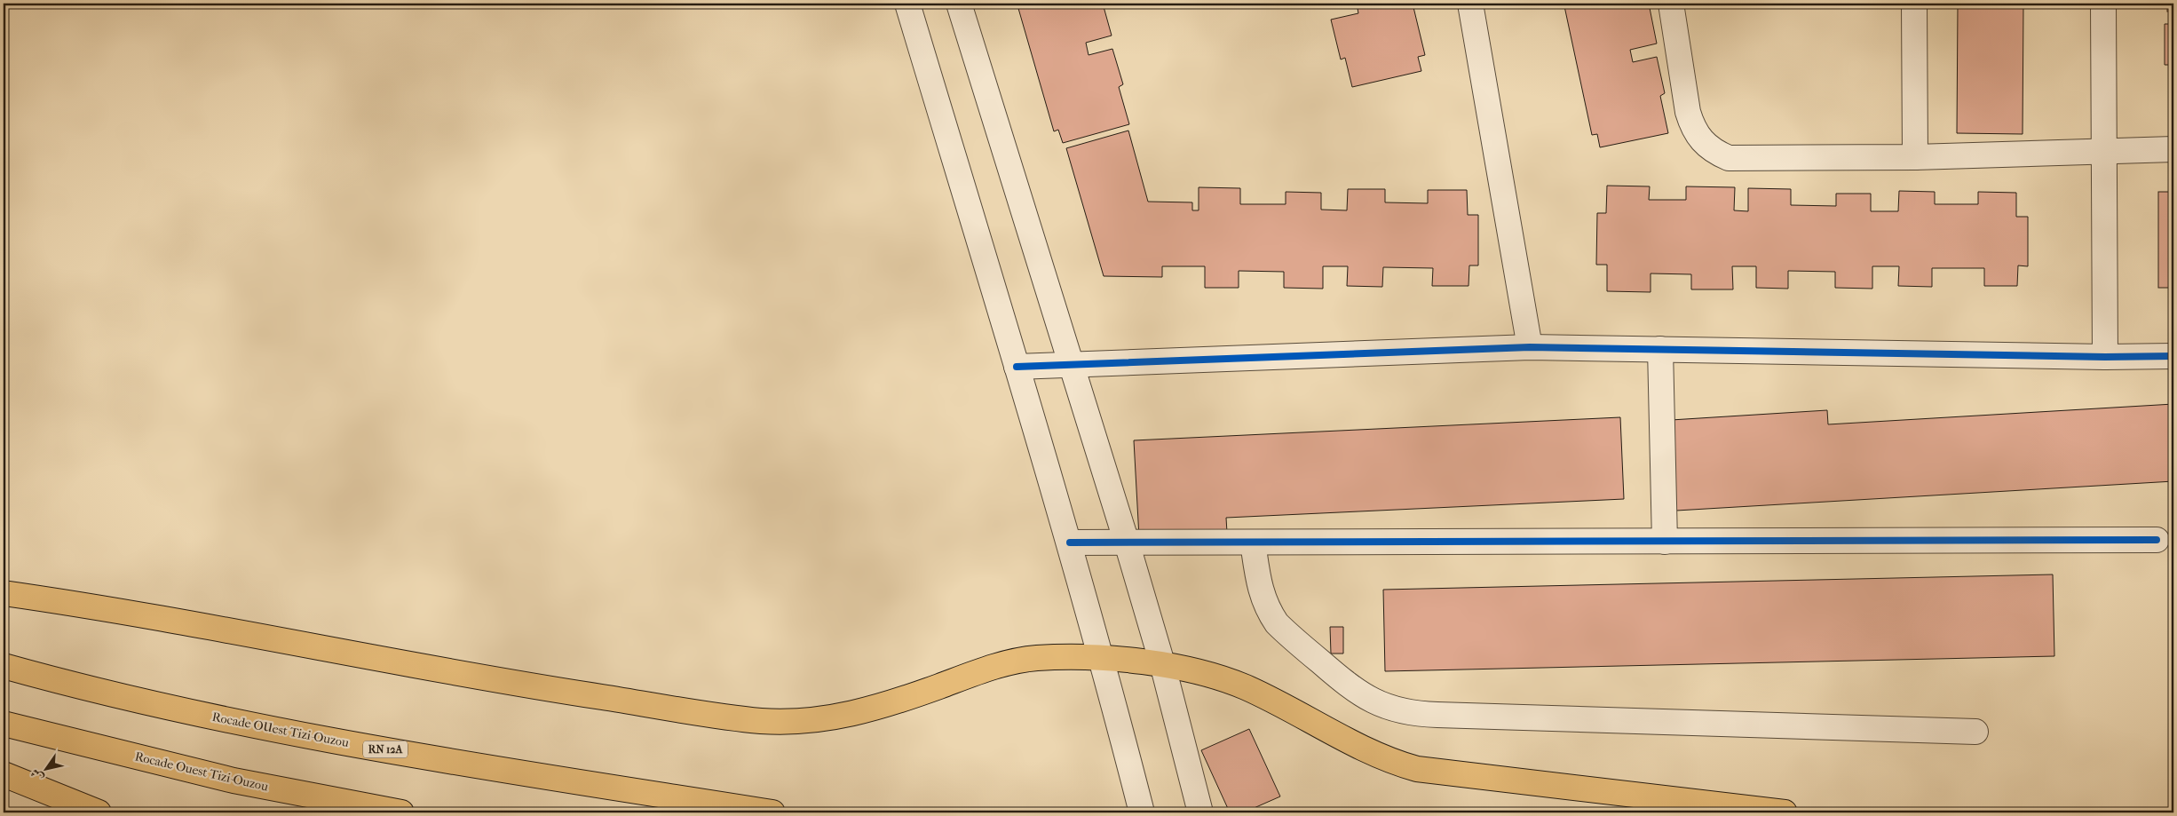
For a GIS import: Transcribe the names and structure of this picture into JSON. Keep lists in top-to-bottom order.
{
  "streets": {
    "highway": ["Rocade OUest Tizi-Ouzou", "RN 12A", "Rocade Ouest Tizi-Ouzou"]
  },
  "north": "bottom left"
}
